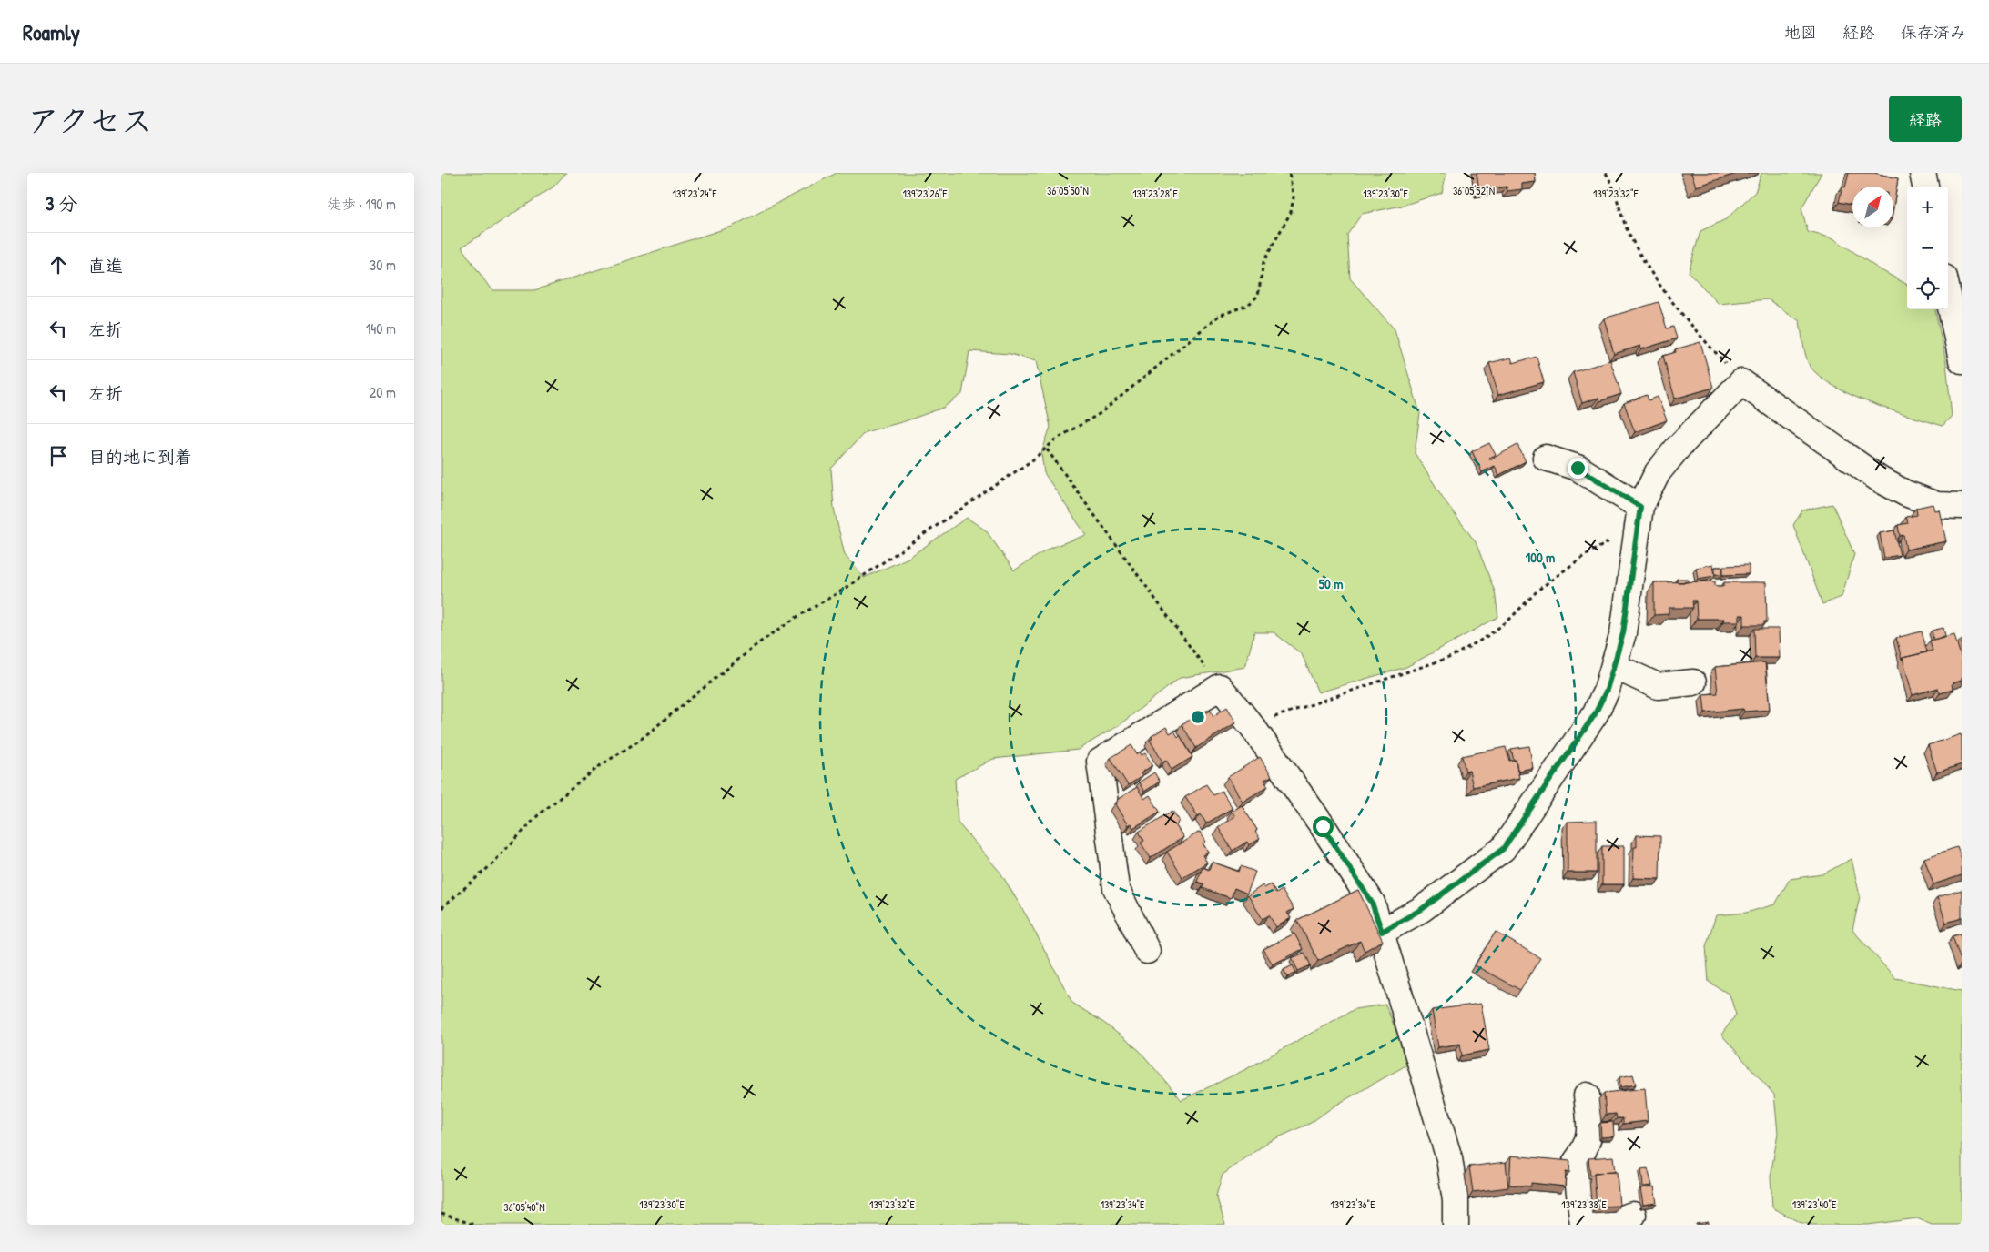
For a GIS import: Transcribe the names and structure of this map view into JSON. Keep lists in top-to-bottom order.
{
  "north": "top right",
  "page": {
    "header": "Roamly",
    "nav": ["地図", "経路", "保存済み"],
    "title": "アクセス",
    "buttons": "経路",
    "heading": ["3 分", "徒歩 · 190 m"],
    "map_buttons": ["+", "−"],
    "list": [
      ["直進", "30 m"],
      ["左折", "140 m"],
      ["左折", "20 m"],
      "目的地に到着"
    ]
  },
  "coordinates": [
    "36°05'50\"N",
    "36°05'52\"N",
    "139°23'24\"E",
    "139°23'26\"E",
    "139°23'28\"E",
    "139°23'30\"E",
    "139°23'32\"E",
    "139°23'34\"E",
    "139°23'36\"E",
    "139°23'38\"E",
    "139°23'40\"E",
    "36°05'40\"N"
  ],
  "rings": ["100 m", "50 m"]
}
